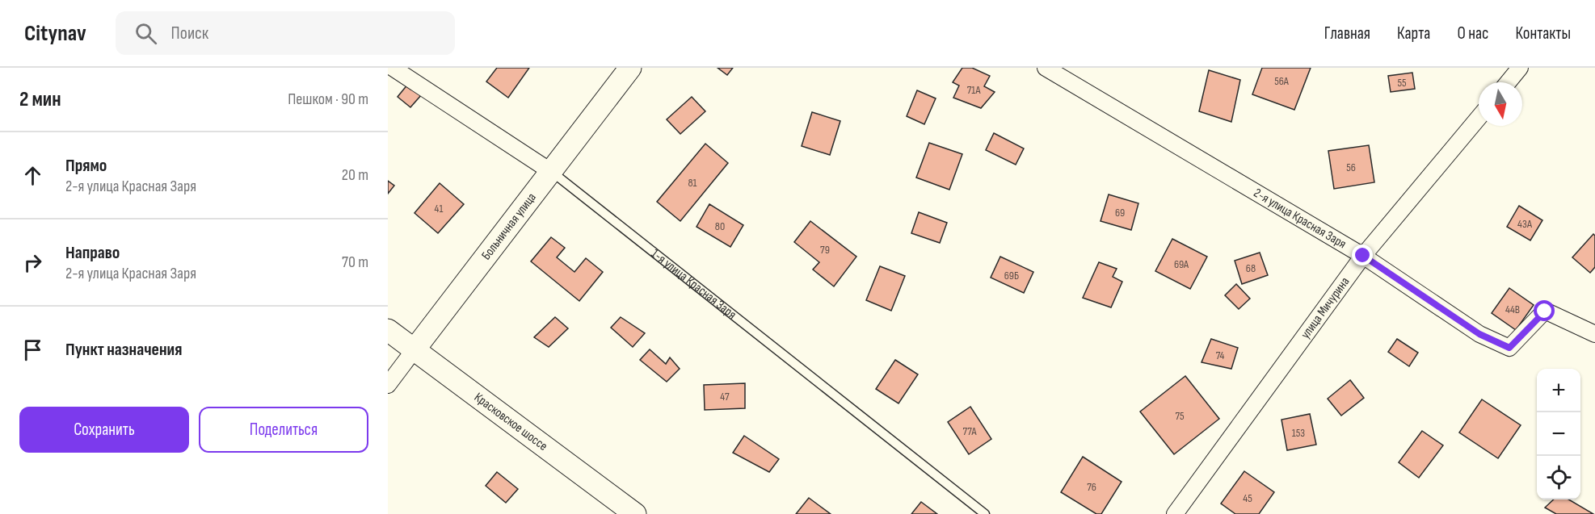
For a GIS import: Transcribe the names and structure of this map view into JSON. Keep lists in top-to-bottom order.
{
  "streets": {
    "street": [
      "2-я улица Красная Заря",
      "Больничная улица",
      "1-я улица Красная Заря",
      "улица Мичурина",
      "Красковское шоссе"
    ]
  },
  "crossings": [
    ["2-я улица Красная Заря", "улица Мичурина"],
    ["Больничная улица", "1-я улица Красная Заря"],
    ["Больничная улица", "Красковское шоссе"]
  ],
  "house_numbers": [
    "56А",
    "55",
    "71А",
    "56",
    "81",
    "41",
    "69",
    "43А",
    "80",
    "79",
    "69А",
    "68",
    "69Б",
    "44В",
    "74",
    "47",
    "75",
    "77А",
    "153",
    "76",
    "45"
  ],
  "north": "bottom",
  "page": {
    "header": "Citynav",
    "search": "Поиск",
    "nav": [
      "Главная",
      "Карта",
      "О нас",
      "Контакты"
    ],
    "heading": ["2 мин", "Пешком · 90 m"],
    "list": [
      ["Прямо", "2-я улица Красная Заря", "20 m"],
      ["Направо", "2-я улица Красная Заря", "70 m"],
      "Пункт назначения"
    ],
    "map_buttons": ["+", "−"],
    "buttons": ["Сохранить", "Поделиться"]
  }
}
